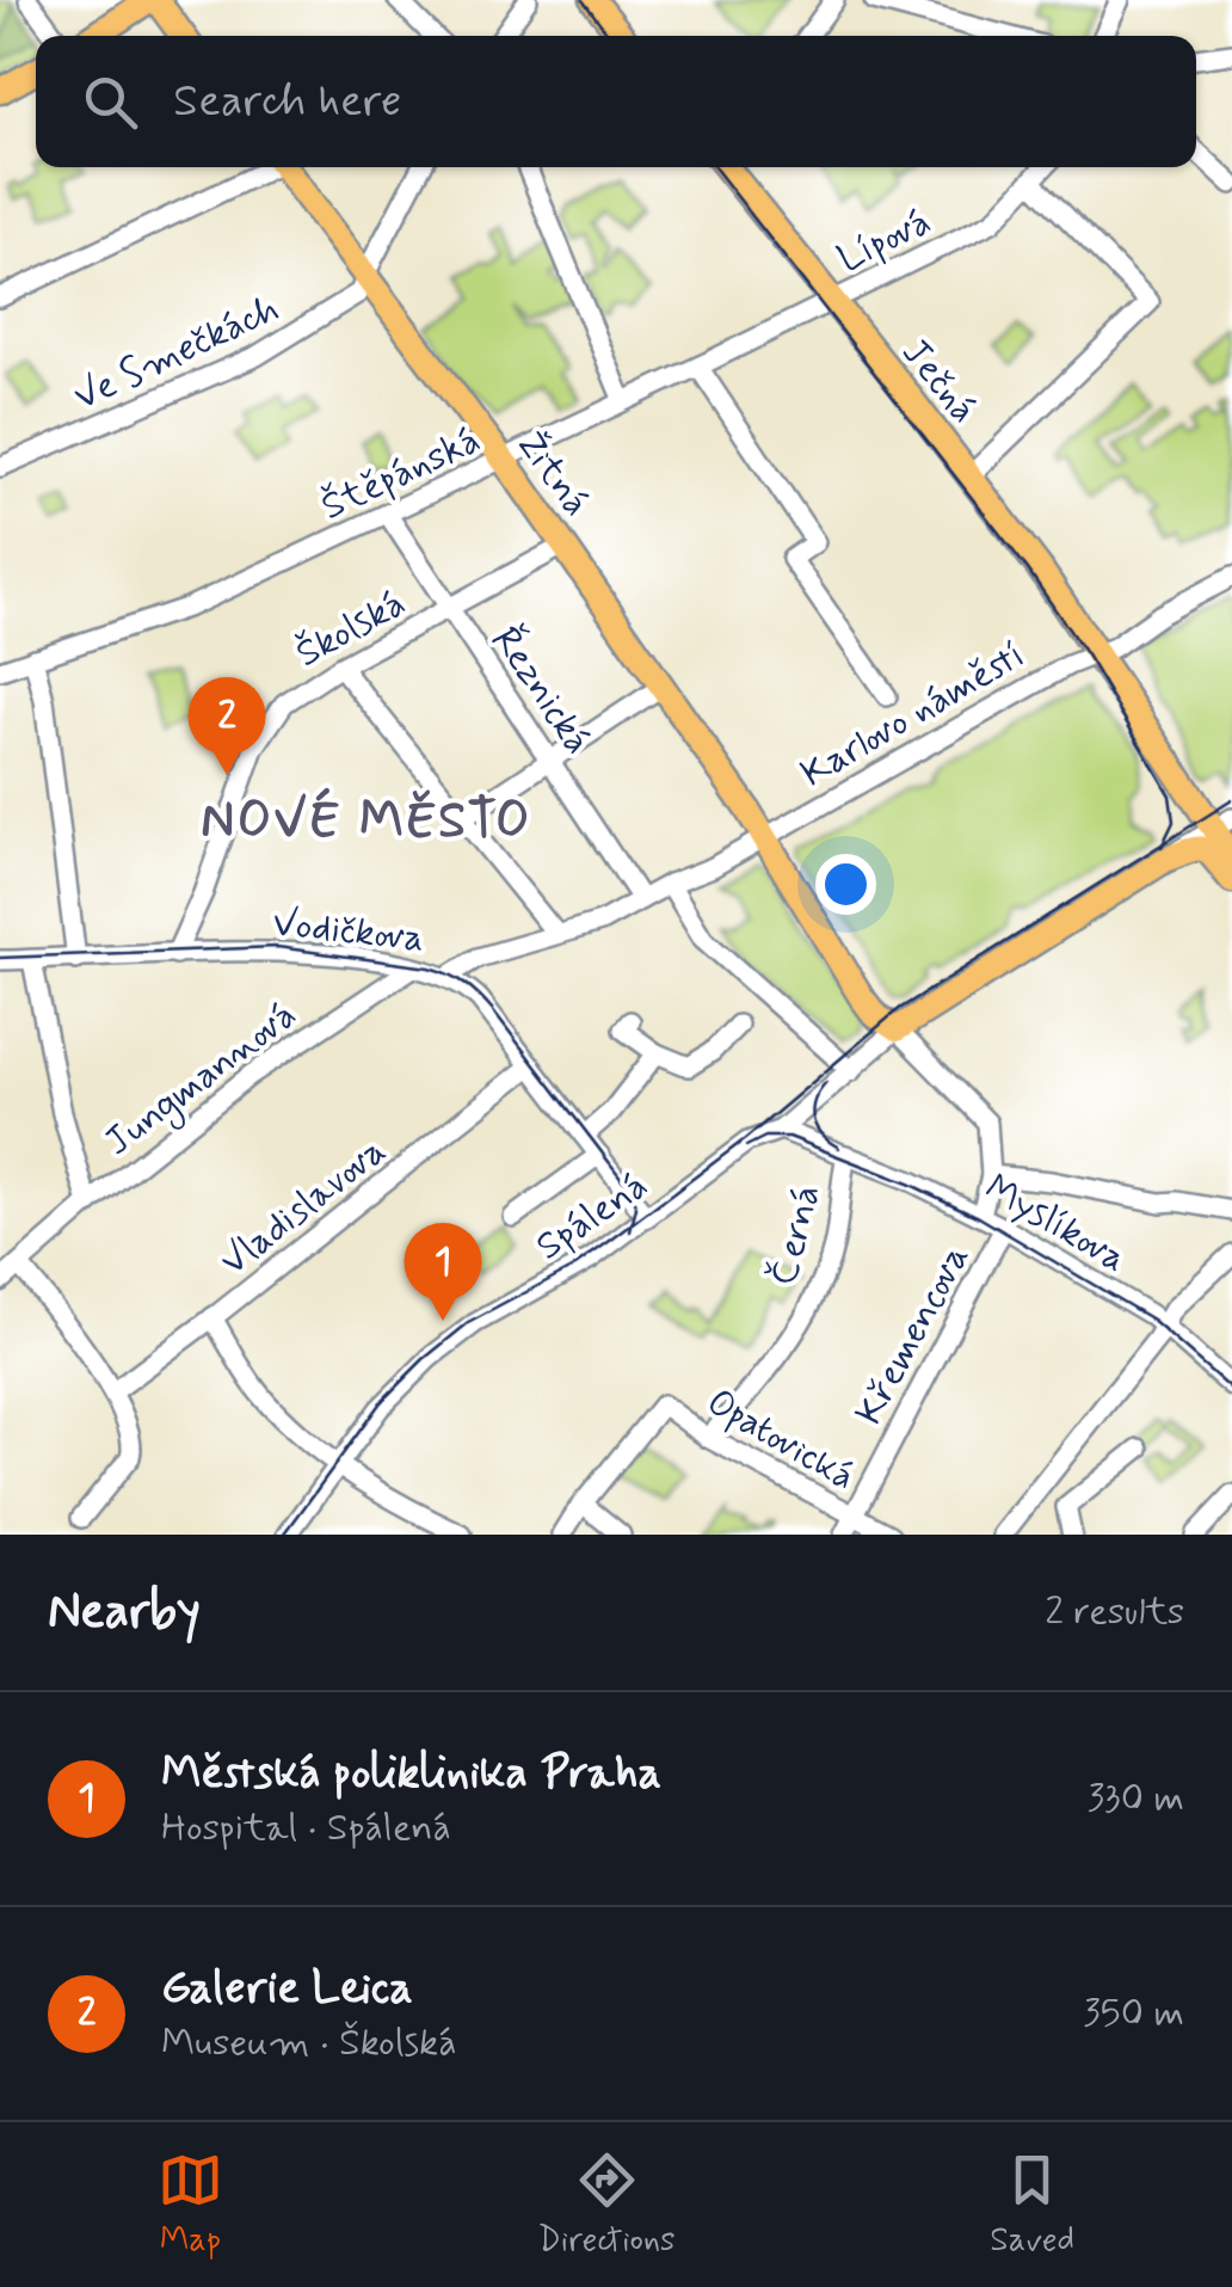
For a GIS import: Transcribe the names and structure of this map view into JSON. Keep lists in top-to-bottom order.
{
  "streets": {
    "main road": ["Ječná", "Žitná"],
    "street": [
      "Lípová",
      "Ve Smečkách",
      "Štěpánská",
      "Školská",
      "Řeznická",
      "Karlovo náměstí",
      "Vodičkova",
      "Jungmannová",
      "Vladislavova",
      "Spálená",
      "Myslíkova",
      "Černá",
      "Křemencova",
      "Opatovická"
    ]
  },
  "crossings": [
    ["Lípová", "Ječná"],
    ["Lípová", "Štěpánská"],
    ["Ve Smečkách", "Žitná"],
    ["Ječná", "Štěpánská"],
    ["Ječná", "Karlovo náměstí"],
    ["Štěpánská", "Žitná"],
    ["Štěpánská", "Řeznická"],
    ["Žitná", "Školská"],
    ["Žitná", "Karlovo náměstí"],
    ["Školská", "Řeznická"],
    ["Školská", "Vodičkova"],
    ["Řeznická", "Vodičkova"],
    ["Karlovo náměstí", "Vodičkova"],
    ["Vodičkova", "Jungmannová"],
    ["Spálená", "Myslíkova"],
    ["Myslíkova", "Černá"],
    ["Myslíkova", "Křemencova"],
    ["Černá", "Opatovická"],
    ["Křemencova", "Opatovická"]
  ],
  "districts": ["NOVÉ MĚSTO"],
  "page": {
    "search": "Search here",
    "pins": ["2", "1"],
    "heading": ["Nearby", "2 results"],
    "list": [
      {
        "mark": "1",
        "name": "Městská poliklinika Praha",
        "note": "Hospital · Spálená",
        "value": "330 m"
      },
      {
        "mark": "2",
        "name": "Galerie Leica",
        "note": "Museum · Školská",
        "value": "350 m"
      }
    ],
    "nav": ["Map", "Directions", "Saved"]
  }
}
